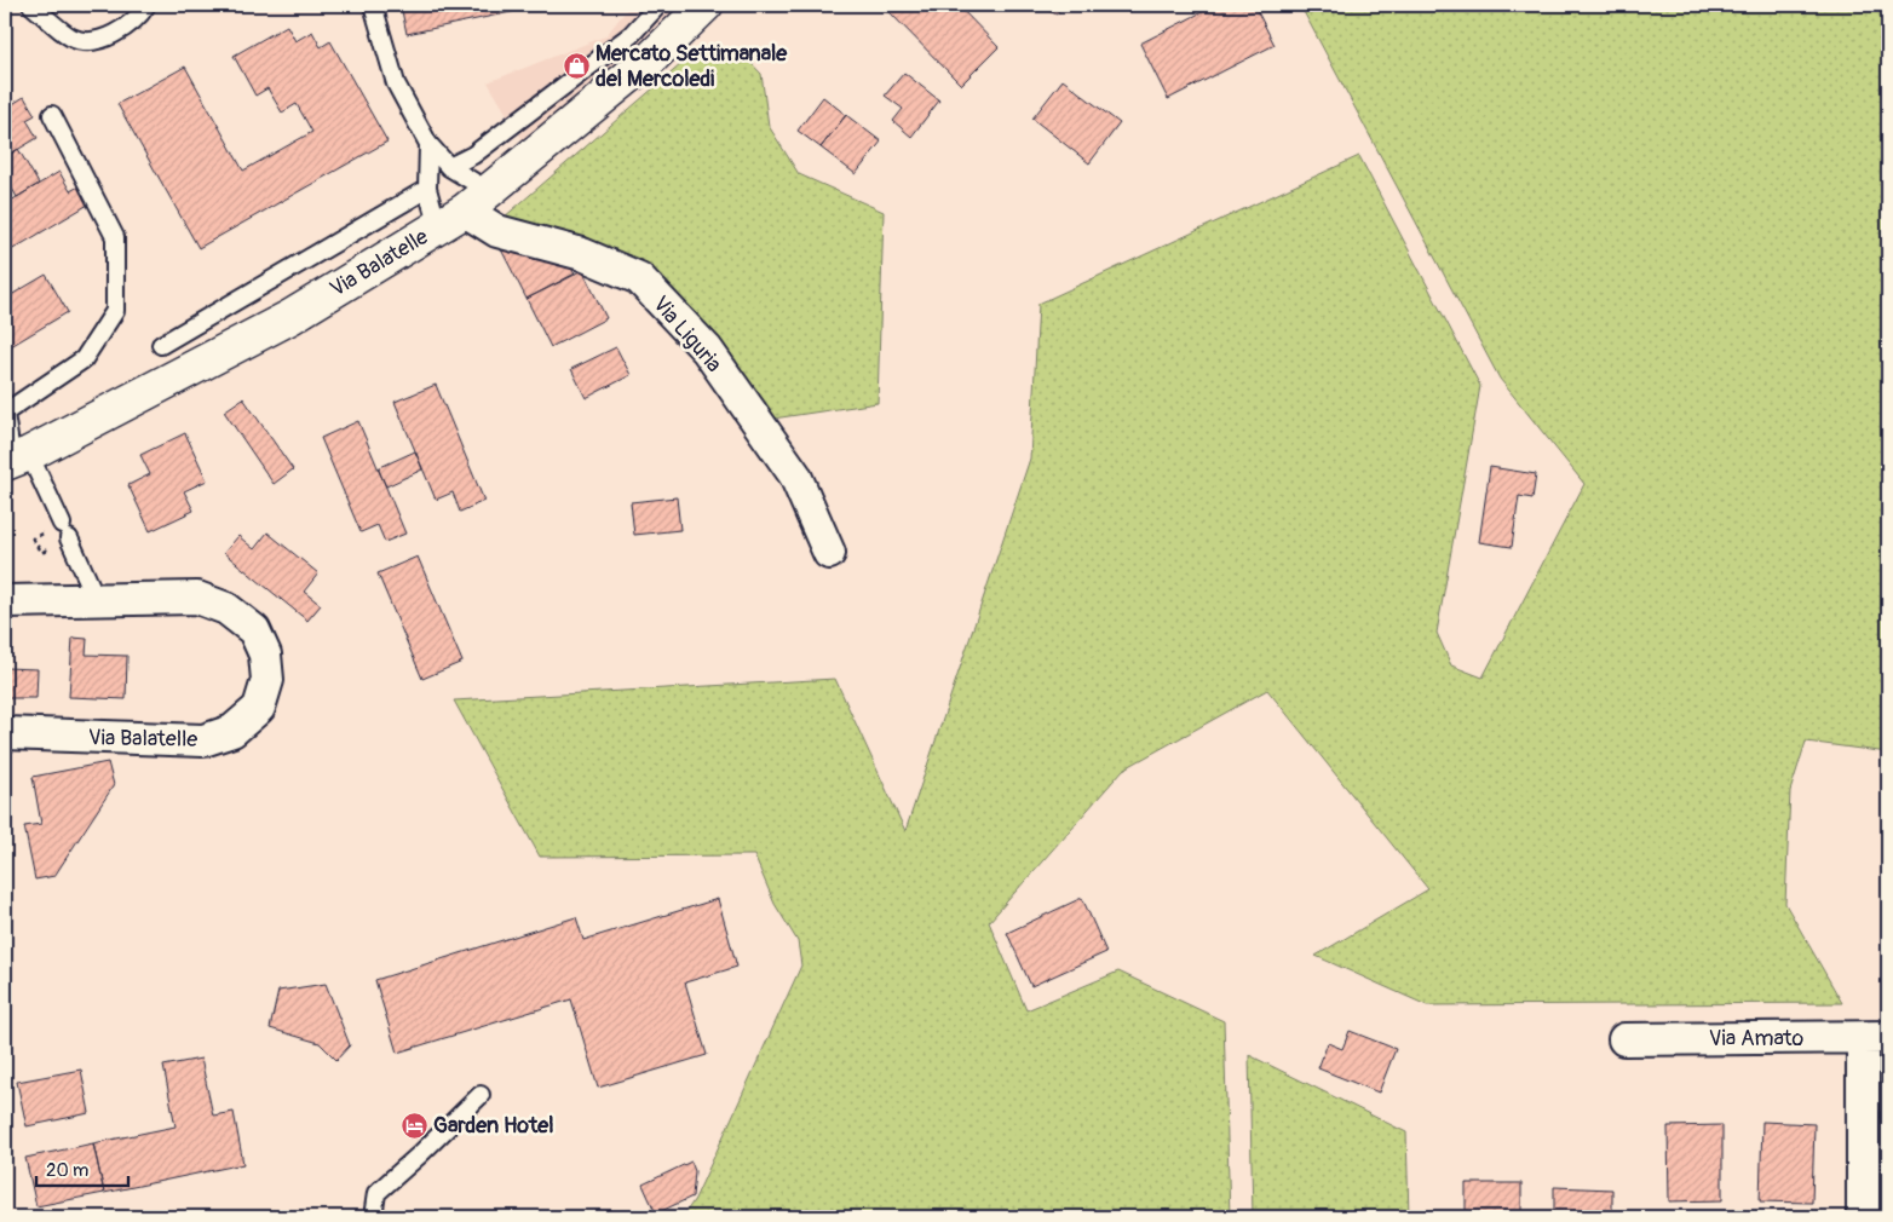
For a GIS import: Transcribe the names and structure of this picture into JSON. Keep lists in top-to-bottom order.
{
  "streets": {
    "main road": ["Via Balatelle"],
    "street": ["Via Liguria", "Via Amato"]
  },
  "crossings": [
    ["Via Balatelle", "Via Liguria"]
  ],
  "places": {
    "shop": ["Mercato Settimanale del Mercoledi"],
    "hotel": ["Garden Hotel"]
  },
  "scale_bar": "20 m"
}
